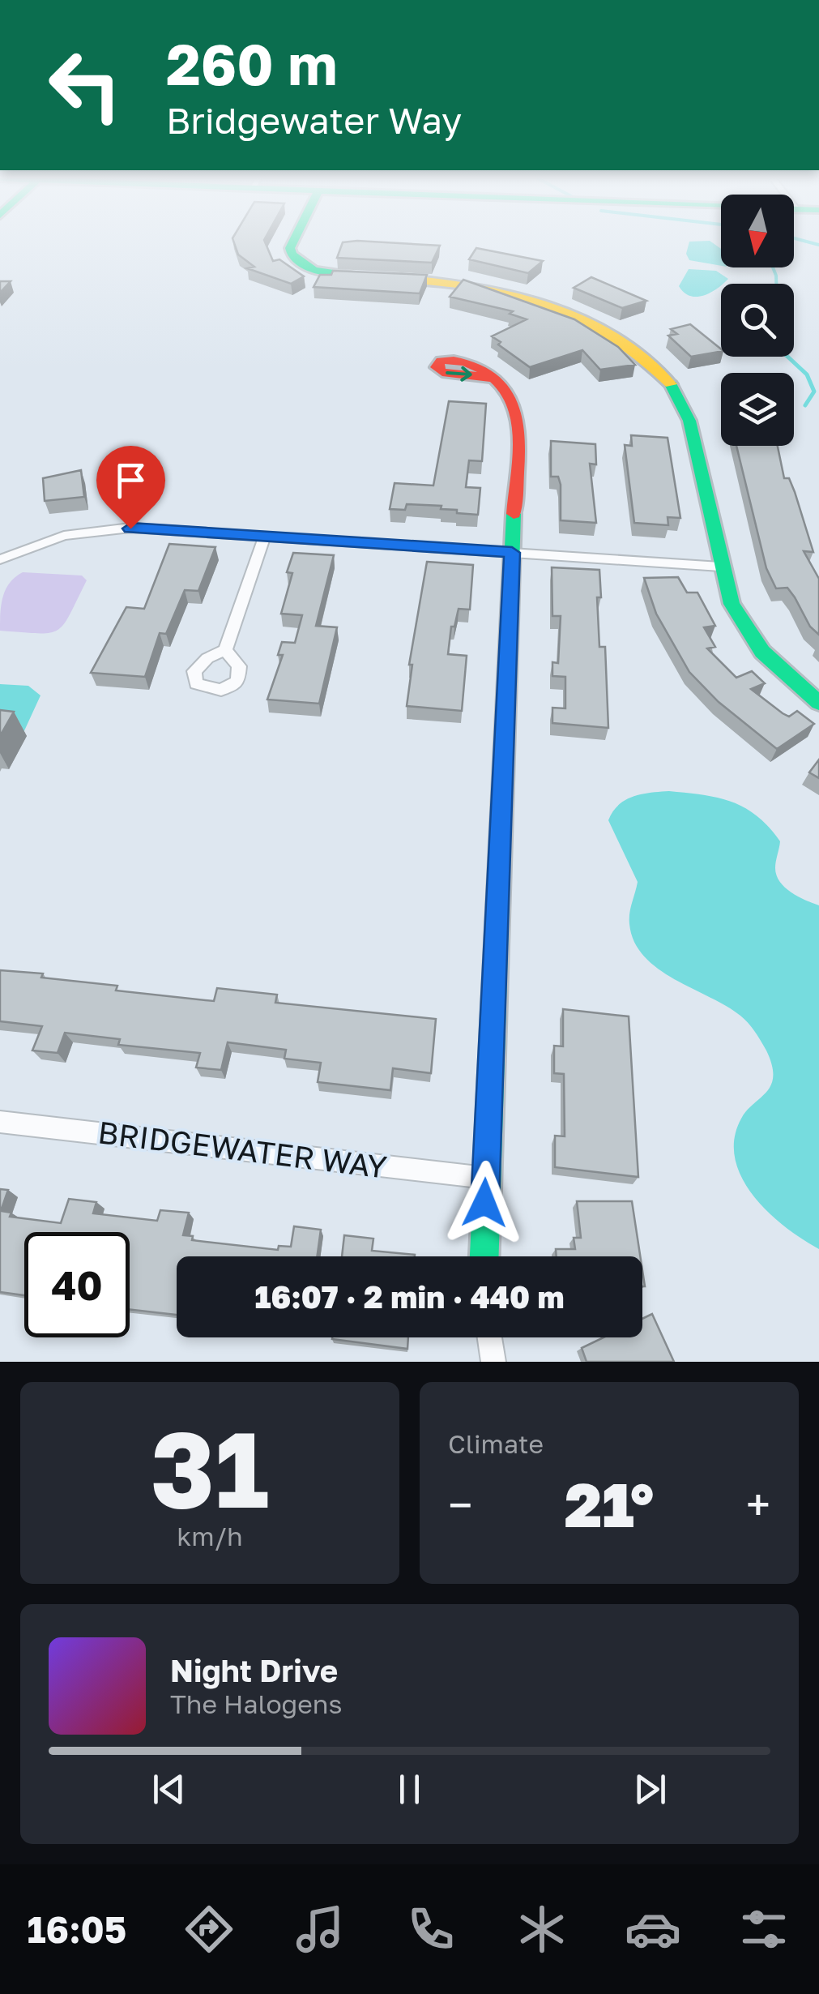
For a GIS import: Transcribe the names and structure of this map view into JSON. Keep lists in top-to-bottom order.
{
  "streets": {
    "street": ["BRIDGEWATER WAY"]
  },
  "north": "bottom",
  "page": {
    "turn": ["260 m", "Bridgewater Way"],
    "limit": "40",
    "trip": "16:07 · 2 min · 440 m",
    "tile": [
      ["31", "km/h"],
      "Climate"
    ],
    "heat": ["−", "21°", "+"],
    "song": ["Night Drive", "The Halogens"],
    "tabs": "16:05"
  }
}
